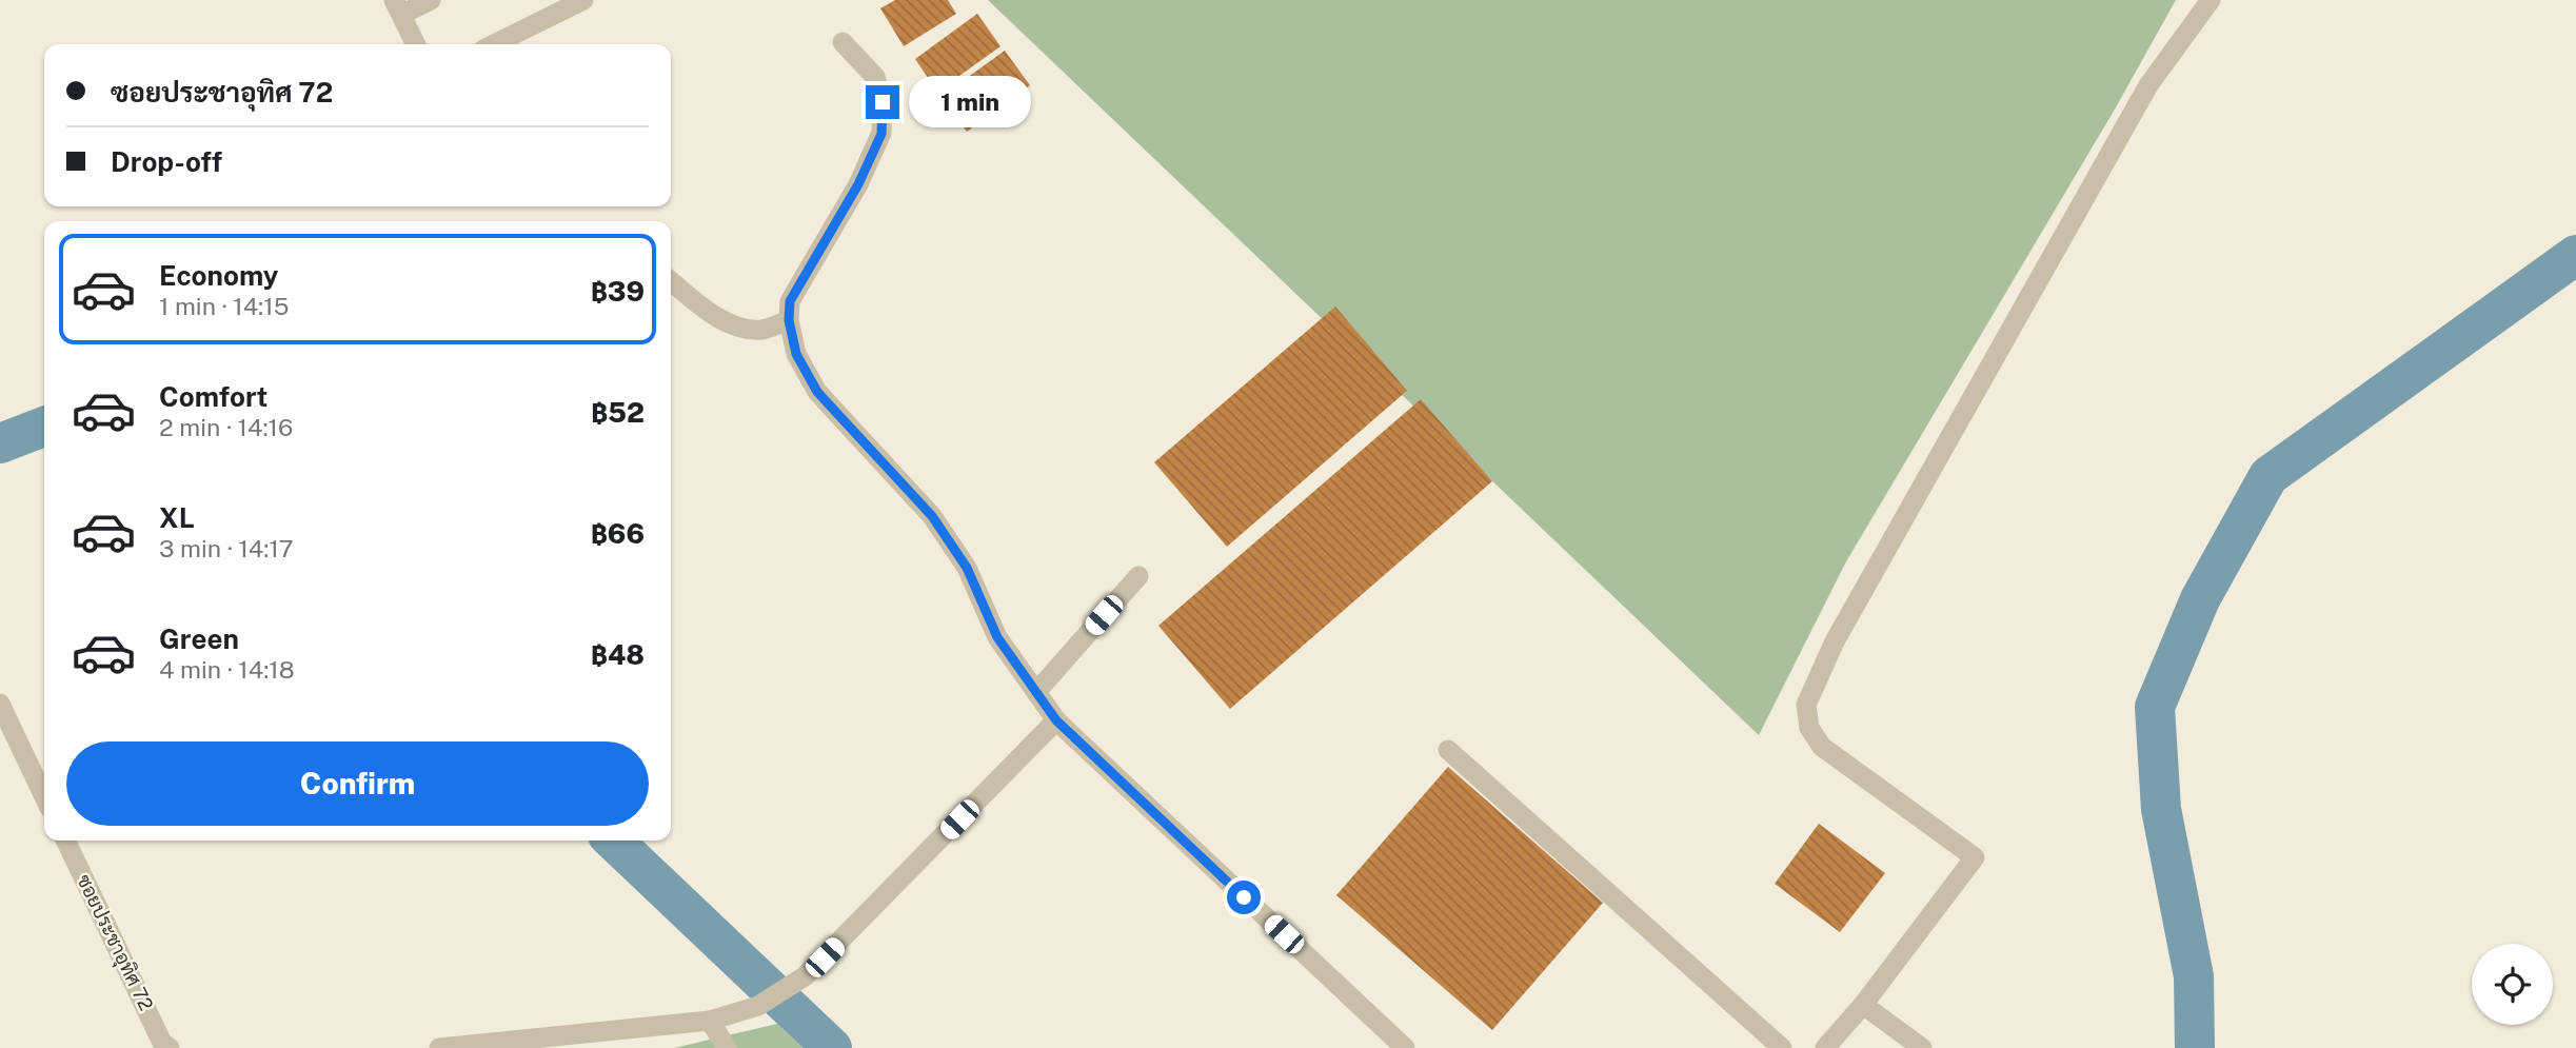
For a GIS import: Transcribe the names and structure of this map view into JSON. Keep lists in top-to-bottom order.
{
  "streets": {
    "street": ["ซอยประชาอุทิศ 72"]
  },
  "page": {
    "banner": ["ซอยประชาอุทิศ 72", "Drop-off"],
    "bubble": "1 min",
    "list": [
      {
        "name": "Economy",
        "note": "1 min · 14:15",
        "value": "฿39"
      },
      {
        "name": "Comfort",
        "note": "2 min · 14:16",
        "value": "฿52"
      },
      {
        "name": "XL",
        "note": "3 min · 14:17",
        "value": "฿66"
      },
      {
        "name": "Green",
        "note": "4 min · 14:18",
        "value": "฿48"
      }
    ],
    "buttons": "Confirm"
  }
}
